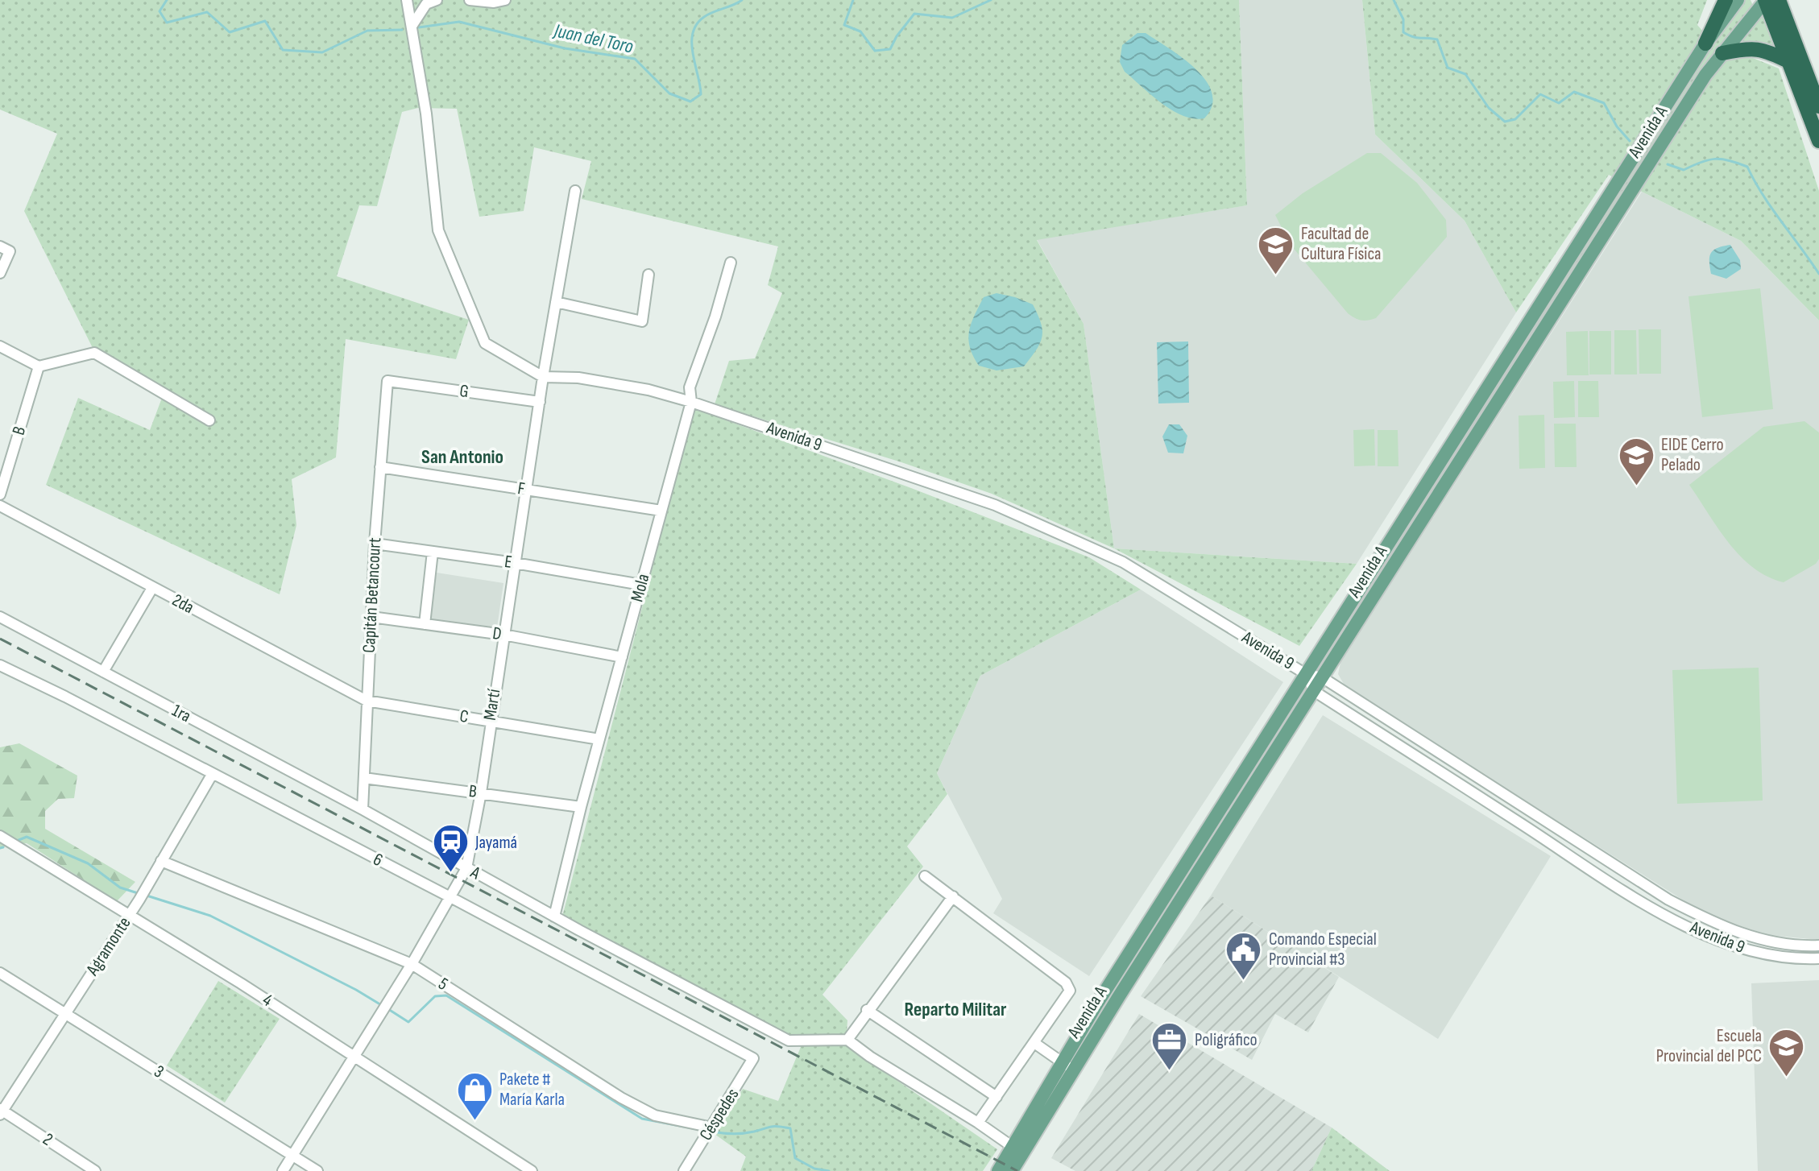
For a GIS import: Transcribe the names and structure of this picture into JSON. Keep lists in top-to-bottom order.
{
  "streets": {
    "main road": ["Avenida A"],
    "street": [
      "G",
      "B",
      "Avenida 9",
      "F",
      "E",
      "Mola",
      "Capitán Betancourt",
      "2da",
      "D",
      "Martí",
      "1ra",
      "C",
      "6",
      "A",
      "Agramonte",
      "5",
      "4",
      "3",
      "Céspedes",
      "2"
    ]
  },
  "crossings": [
    ["Avenida A", "Avenida 9"],
    ["G", "Capitán Betancourt"],
    ["G", "Martí"],
    ["B", "Mola"],
    ["B", "Capitán Betancourt"],
    ["B", "Martí"],
    ["Avenida 9", "Mola"],
    ["Avenida 9", "Martí"],
    ["F", "Mola"],
    ["F", "Capitán Betancourt"],
    ["F", "Martí"],
    ["E", "Mola"],
    ["E", "Capitán Betancourt"],
    ["E", "Martí"],
    ["Mola", "D"],
    ["Mola", "C"],
    ["Mola", "A"],
    ["Capitán Betancourt", "2da"],
    ["Capitán Betancourt", "D"],
    ["Capitán Betancourt", "1ra"],
    ["Capitán Betancourt", "C"],
    ["Capitán Betancourt", "A"],
    ["2da", "C"],
    ["D", "Martí"],
    ["Martí", "C"],
    ["Martí", "6"],
    ["Martí", "A"],
    ["Martí", "5"],
    ["Martí", "4"],
    ["Martí", "3"],
    ["1ra", "A"],
    ["6", "Agramonte"],
    ["6", "Céspedes"],
    ["Agramonte", "5"],
    ["Agramonte", "4"],
    ["Agramonte", "3"],
    ["Agramonte", "2"],
    ["5", "Céspedes"]
  ],
  "districts": ["San Antonio", "Reparto Militar"],
  "water": ["Juan del Toro"],
  "places": {
    "school or university": ["Facultad de Cultura Física", "EIDE Cerro Pelado", "Escuela Provincial del PCC"],
    "station": ["Jayamá"],
    "public building": ["Comando Especial Provincial #3"],
    "office": ["Poligráfico"],
    "shop": ["Pakete # María Karla"]
  }
}
